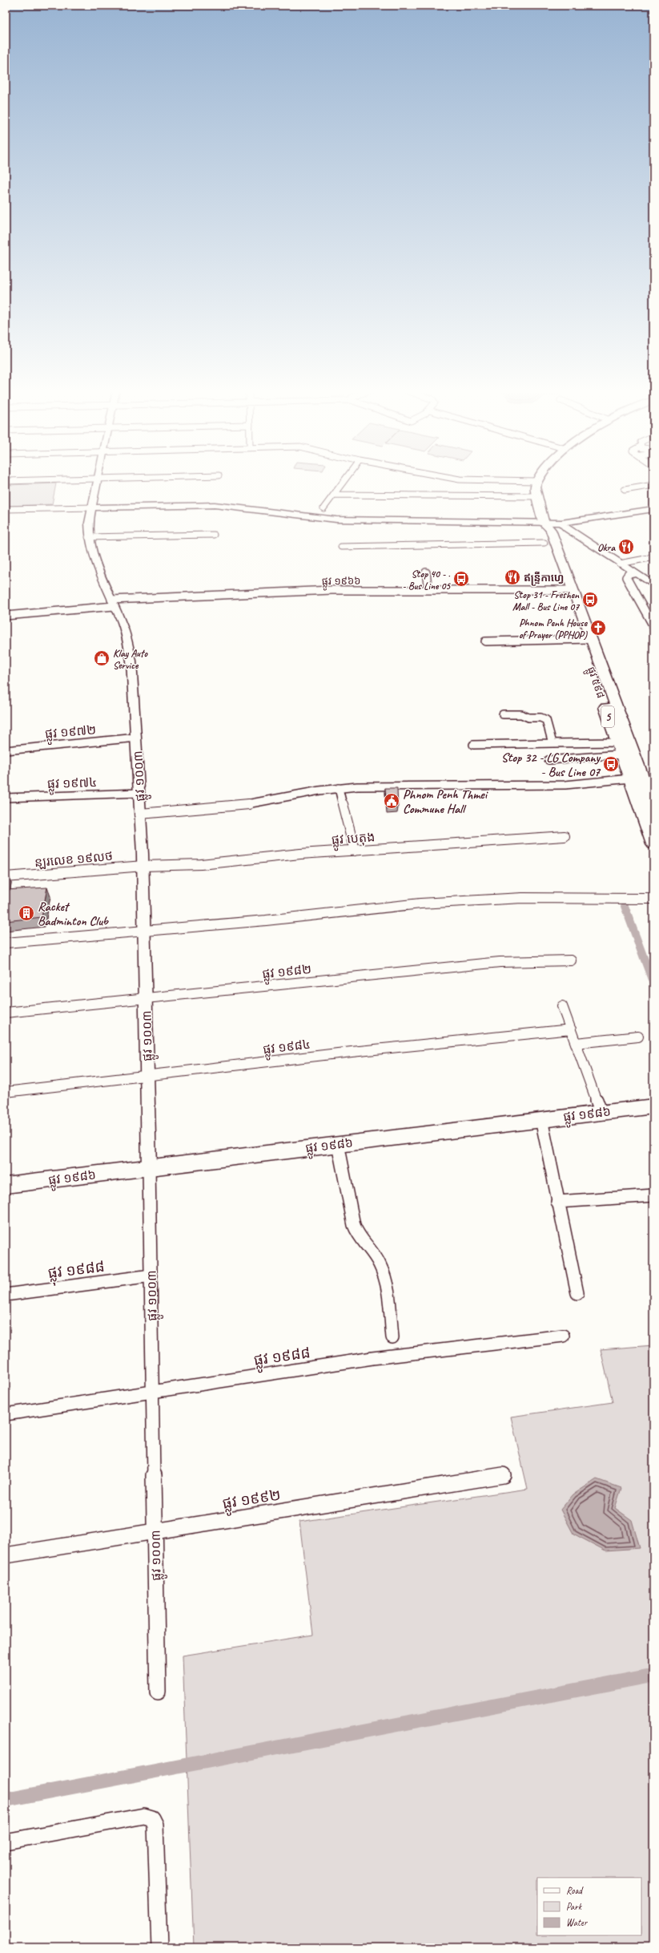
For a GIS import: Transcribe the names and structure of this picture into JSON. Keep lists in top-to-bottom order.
{
  "streets": {
    "main road": ["ផ្លូវ ៥៩៨", "5", "ផ្លូវ ១៩៨៦"],
    "street": [
      "ផ្លូវ ១៩៦៦",
      "ផ្លូវ ១៩៧២",
      "ផ្លូវ ១០០៣",
      "ផ្លូវ ១៩៧៤",
      "ផ្លូវ បេតុង",
      "ន្ឡរលេខ ១៩លថ",
      "ផ្លូវ ១៩៨២",
      "ផ្លូវ ១៩៨៤",
      "ផ្លុវ ១៩៨៨",
      "ផ្លូវ ១៩៨៨",
      "ផ្លូវ ១៩៩២"
    ]
  },
  "crossings": [
    ["ផ្លូវ ១៩៦៦", "ផ្លូវ ៥៩៨"],
    ["ផ្លូវ ១៩៦៦", "ផ្លូវ ១០០៣"],
    ["ផ្លូវ ១៩៧២", "ផ្លូវ ១០០៣"],
    ["ផ្លូវ ១០០៣", "ផ្លូវ ១៩៧៤"],
    ["ផ្លូវ ១០០៣", "ផ្លូវ បេតុង"],
    ["ផ្លូវ ១០០៣", "ន្ឡរលេខ ១៩លថ"],
    ["ផ្លូវ ១០០៣", "ផ្លូវ ១៩៨២"],
    ["ផ្លូវ ១០០៣", "ផ្លូវ ១៩៨៤"],
    ["ផ្លូវ ១០០៣", "ផ្លូវ ១៩៨៦"],
    ["ផ្លូវ ១០០៣", "ផ្លុវ ១៩៨៨"],
    ["ផ្លូវ ១០០៣", "ផ្លូវ ១៩៨៨"],
    ["ផ្លូវ ១០០៣", "ផ្លូវ ១៩៩២"],
    ["ផ្លូវ បេតុង", "ន្ឡរលេខ ១៩លថ"]
  ],
  "places": {
    "restaurant": ["Okra", "ឥន្ទ្រីកាហ្វេ"],
    "bus stop": ["Stop 40 - . - Bus Line 05", "Stop 31 - Freshen Mall - Bus Line 07", "Stop 32 - LG Company - Bus Line 07"],
    "church": ["Phnom Penh House of Prayer (PPHOP)"],
    "shop": ["Klay Auto Service"],
    "public building": ["Phnom Penh Thmei Commune Hall"],
    "building": ["Racket Badminton Club"]
  },
  "legend": ["Road", "Park", "Water"]
}
